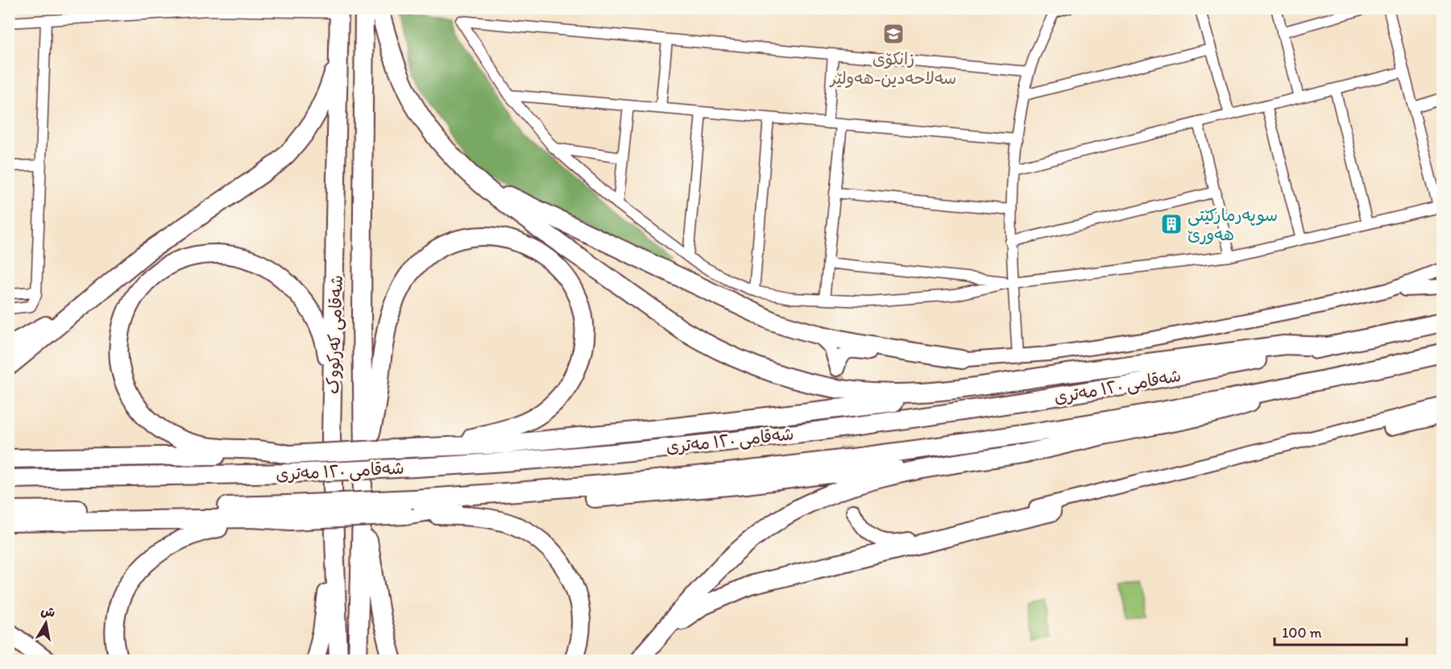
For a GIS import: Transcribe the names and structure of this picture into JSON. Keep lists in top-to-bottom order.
{
  "streets": {
    "highway": ["شەقامی کەرکووک", "شەقامی ١٢٠ مەتری"]
  },
  "places": {
    "school or university": ["زانکۆی سەلاحەدین-هەولێر"],
    "building": ["سوپەرمارکێتی هەورێ"]
  },
  "scale_bar": "100 m",
  "north": "top"
}
